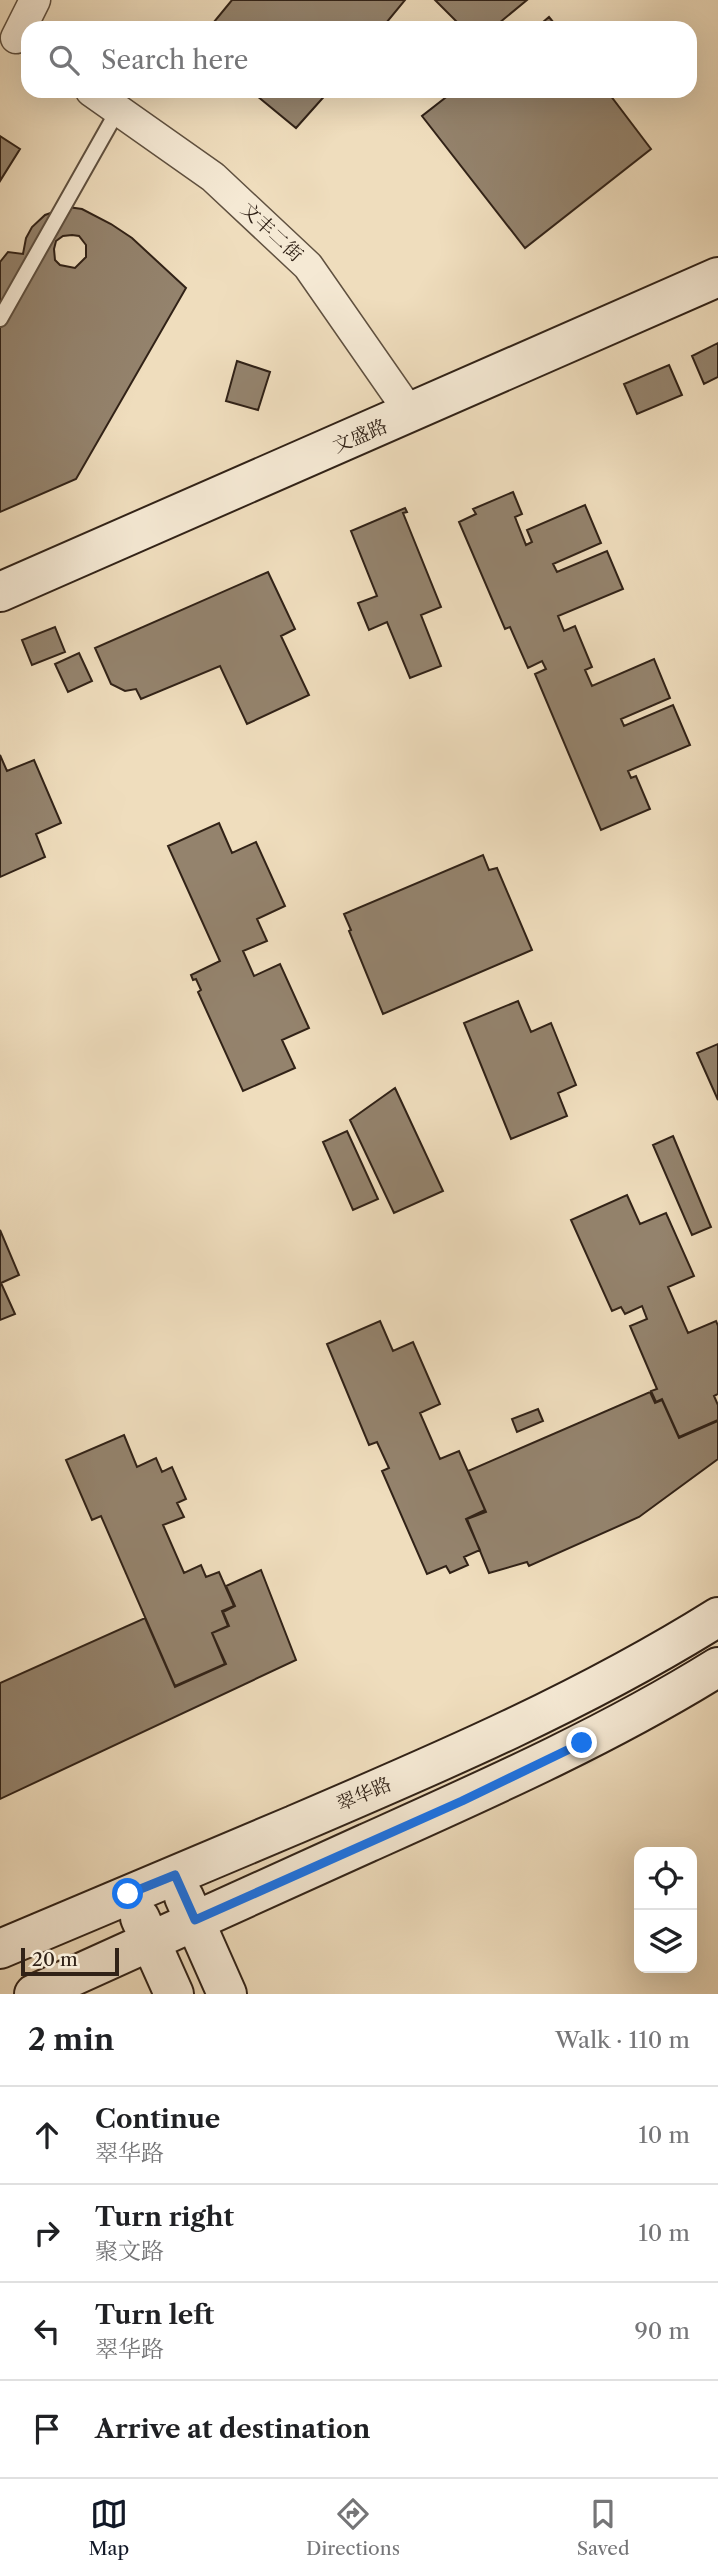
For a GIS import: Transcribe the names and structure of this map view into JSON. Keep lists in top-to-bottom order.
{
  "streets": {
    "main road": ["文盛路", "翠华路"],
    "street": ["文丰二街"]
  },
  "crossings": [
    ["文丰二街", "文盛路"]
  ],
  "scale_bar": "20 m",
  "page": {
    "search": "Search here",
    "scale": "20 m",
    "heading": ["2 min", "Walk · 110 m"],
    "list": [
      ["Continue", "翠华路", "10 m"],
      ["Turn right", "聚文路", "10 m"],
      ["Turn left", "翠华路", "90 m"],
      "Arrive at destination"
    ],
    "nav": ["Map", "Directions", "Saved"]
  }
}
